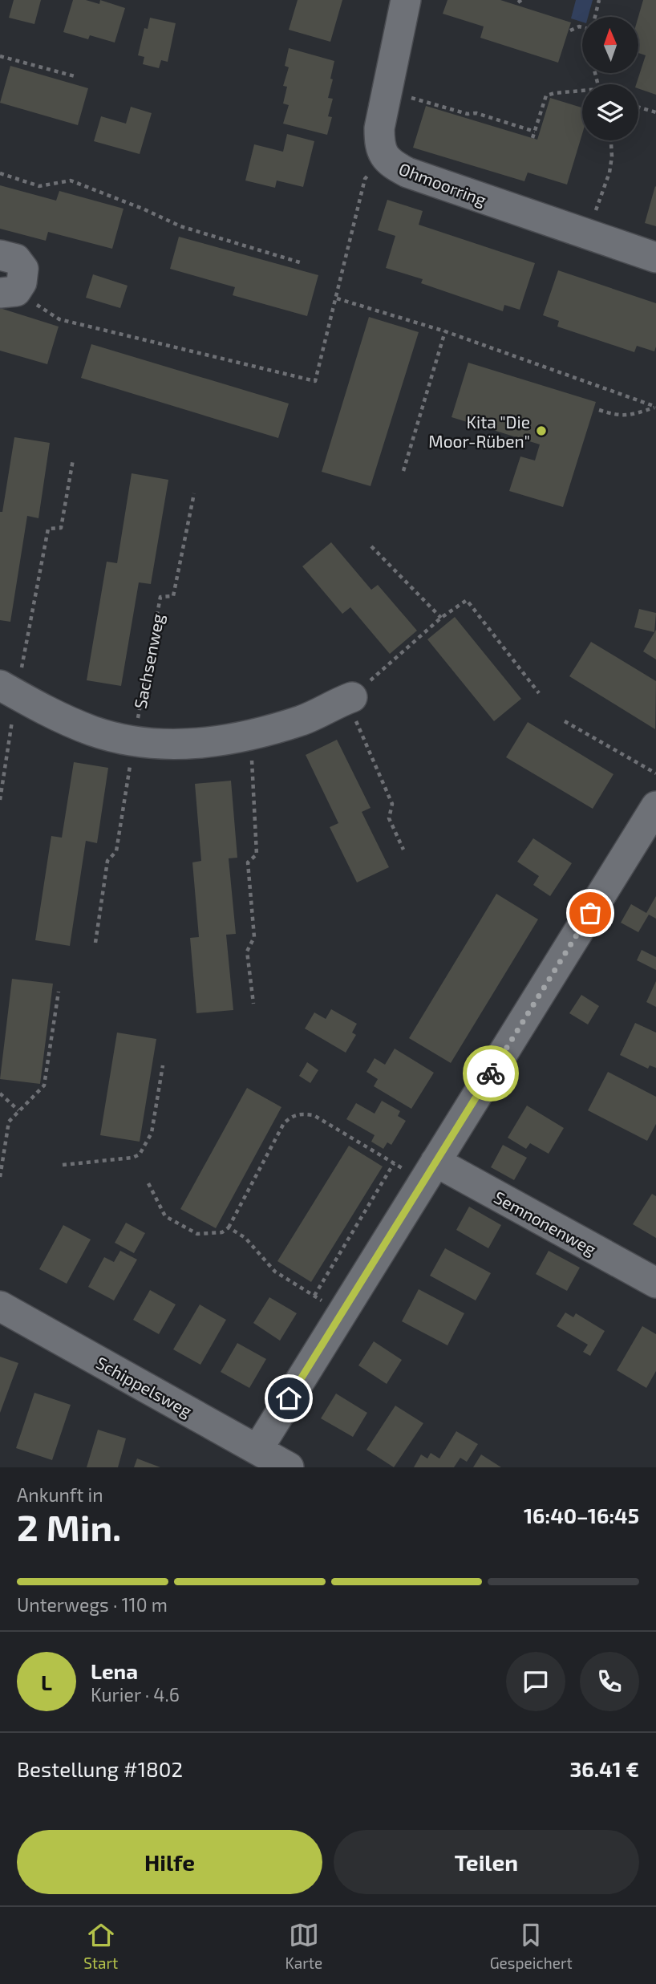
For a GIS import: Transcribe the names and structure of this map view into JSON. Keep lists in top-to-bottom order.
{
  "streets": {
    "street": ["Ohmoorring", "Semnonenweg", "Schippelsweg"],
    "path": ["Sachsenweg"]
  },
  "places": ["Kita \"Die Moor-Rüben\""],
  "north": "top",
  "page": {
    "heading": ["2 Min.", "Ankunft in", "16:40–16:45"],
    "panel": [
      "Lena",
      "Kurier · 4.6",
      "Bestellung #1802",
      "36.41 €"
    ],
    "bar": "Unterwegs · 110 m",
    "round": "L",
    "buttons": ["Hilfe", "Teilen"],
    "tabs": ["Start", "Karte", "Gespeichert"]
  }
}
